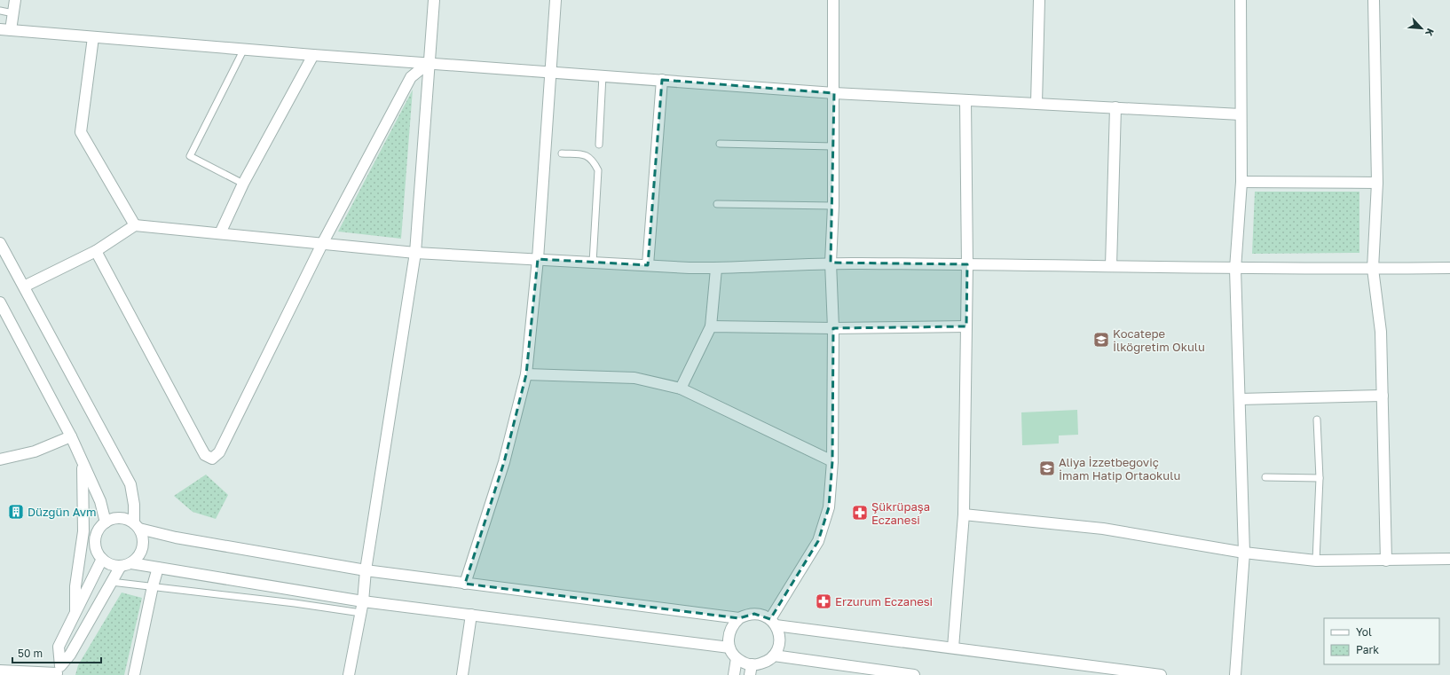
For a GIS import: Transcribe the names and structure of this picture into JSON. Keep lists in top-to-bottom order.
{
  "places": {
    "school or university": ["Kocatepe İlköğretim Okulu", "Aliya İzzetbegoviç İmam Hatip Ortaokulu"],
    "building": ["Düzgün Avm"],
    "pharmacy": ["Şükrüpaşa Eczanesi", "Erzurum Eczanesi"]
  },
  "legend": ["Yol", "Park"],
  "scale_bar": "50 m",
  "north": "bottom right"
}
